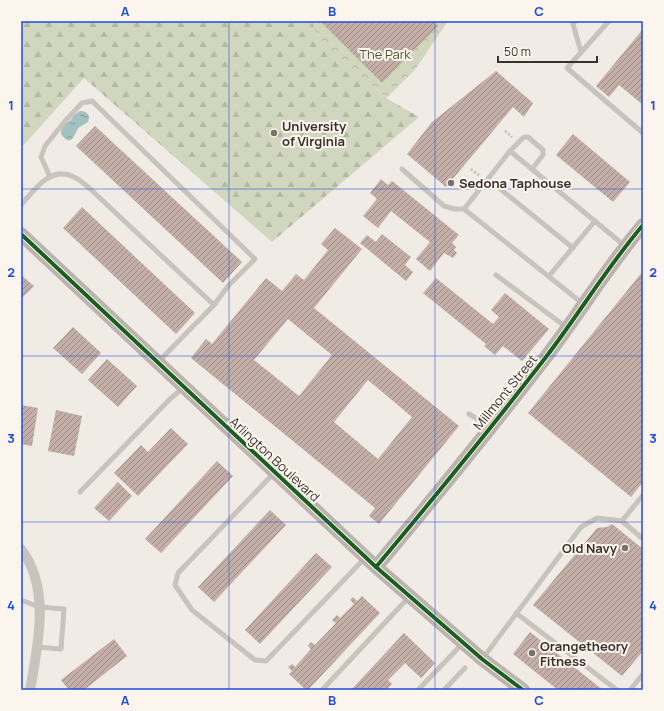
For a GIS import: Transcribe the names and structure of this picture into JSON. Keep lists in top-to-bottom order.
{
  "streets": {
    "street": ["Millmont Street", "Arlington Boulevard"]
  },
  "crossings": [
    ["Millmont Street", "Arlington Boulevard"]
  ],
  "parks": ["The Park"],
  "places": [
    "University of Virginia",
    "Sedona Taphouse",
    "Old Navy",
    "Orangetheory Fitness"
  ],
  "scale_bar": "50 m",
  "grid": {
    "columns": ["A", "B", "C"],
    "rows": [
      "1",
      "2",
      "3",
      "4"
    ]
  }
}
